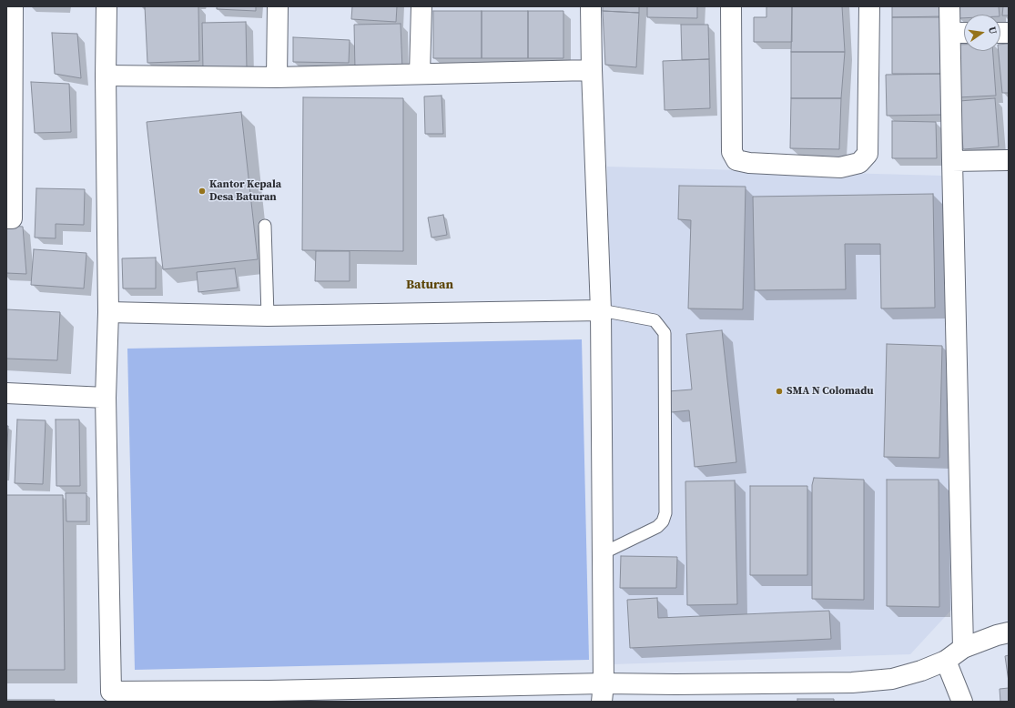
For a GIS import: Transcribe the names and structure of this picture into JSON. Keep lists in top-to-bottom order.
{
  "districts": ["Baturan"],
  "places": ["Kantor Kepala Desa Baturan", "SMA N Colomadu"],
  "north": "right"
}
